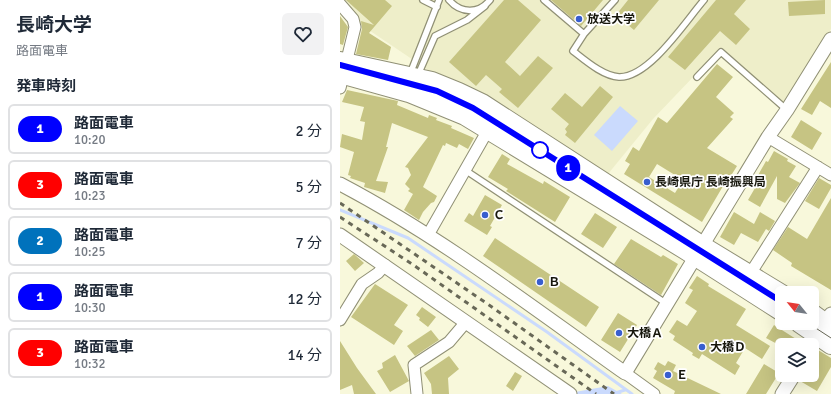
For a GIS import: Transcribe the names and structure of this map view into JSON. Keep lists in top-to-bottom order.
{
  "places": [
    "放送大学",
    "長崎県庁 長崎振興局",
    "Ｃ",
    "Ｂ",
    "大橋Ａ",
    "大橋Ｄ",
    "Ｅ"
  ],
  "lines": ["tram line 1"],
  "north": "top left",
  "page": {
    "heading": [
      ["長崎大学", "路面電車"],
      "発車時刻"
    ],
    "on_map": "1",
    "list": [
      {
        "mark": "1",
        "name": "路面電車",
        "note": "10:20",
        "value": "2 分"
      },
      {
        "mark": "3",
        "name": "路面電車",
        "note": "10:23",
        "value": "5 分"
      },
      {
        "mark": "2",
        "name": "路面電車",
        "note": "10:25",
        "value": "7 分"
      },
      {
        "mark": "1",
        "name": "路面電車",
        "note": "10:30",
        "value": "12 分"
      },
      {
        "mark": "3",
        "name": "路面電車",
        "note": "10:32",
        "value": "14 分"
      }
    ]
  }
}
